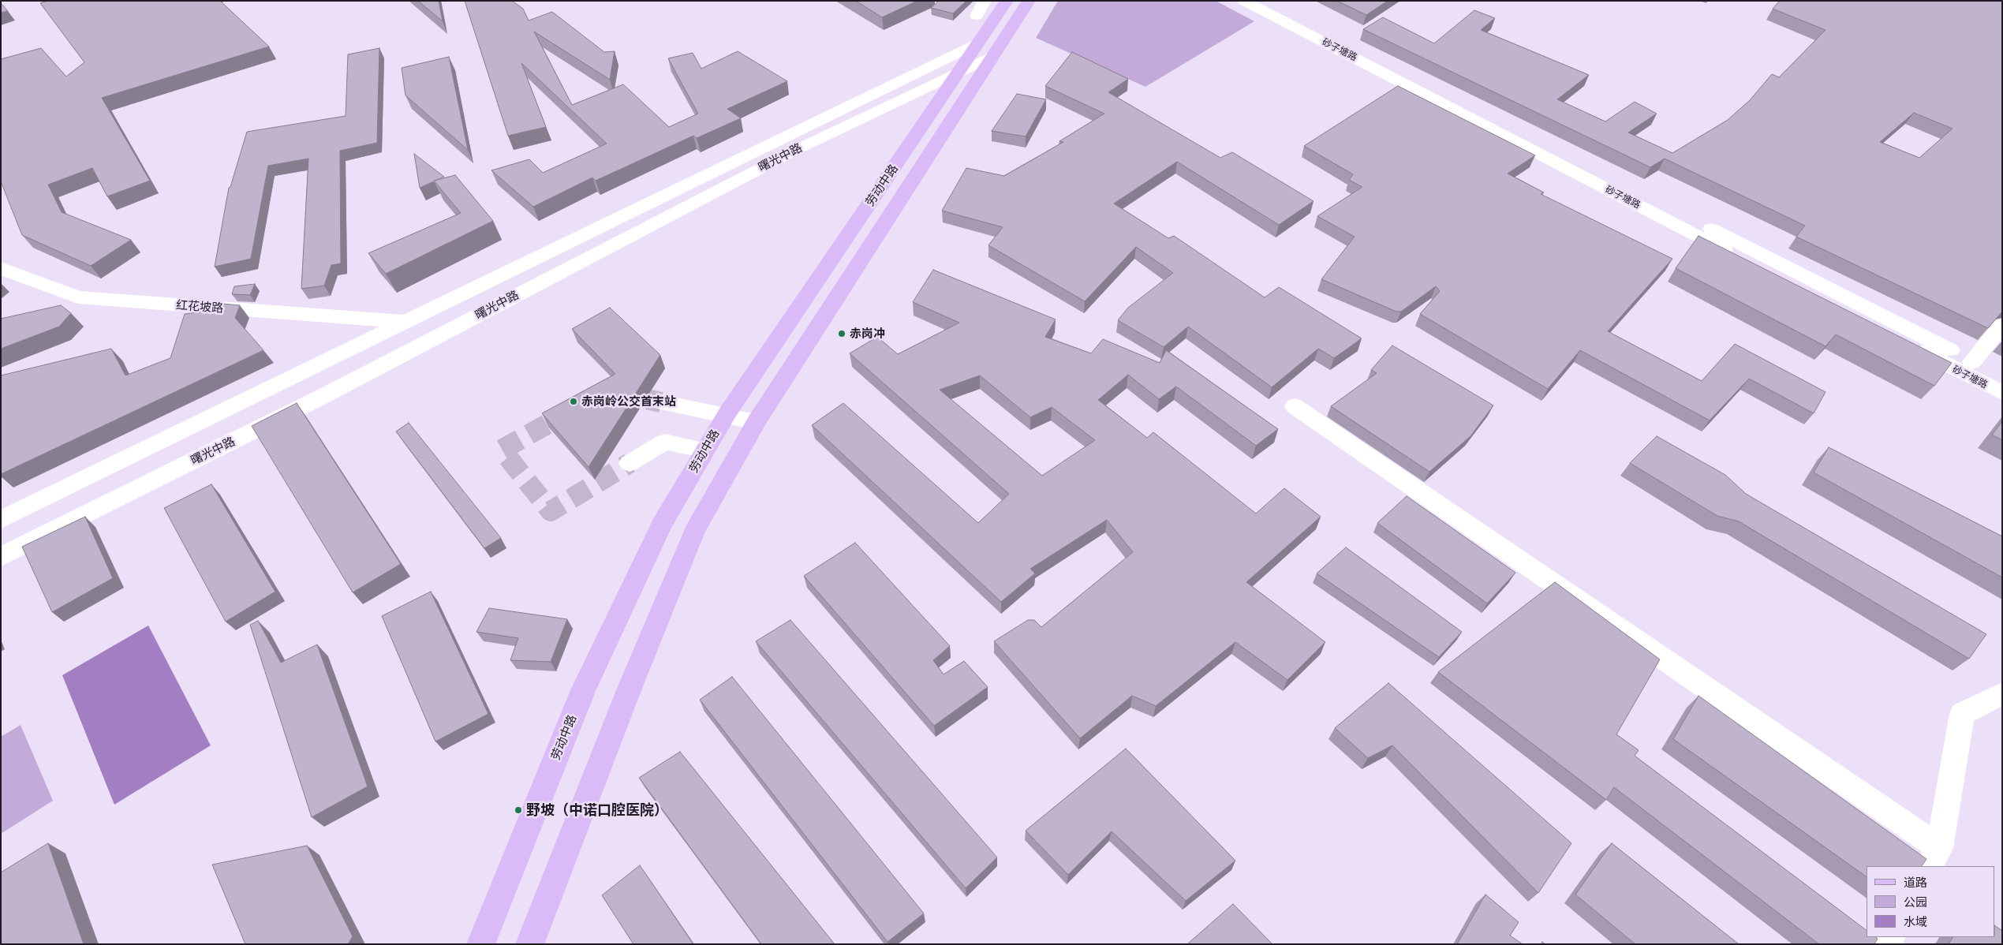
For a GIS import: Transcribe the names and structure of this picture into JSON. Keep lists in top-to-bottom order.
{
  "streets": {
    "main road": ["劳动中路"],
    "street": ["砂子塘路", "曙光中路", "红花坡路"]
  },
  "crossings": [
    ["曙光中路", "劳动中路"],
    ["曙光中路", "红花坡路"]
  ],
  "places": ["赤岗冲", "赤岗岭公交首末站", "野坡（中诺口腔医院）"],
  "legend": ["道路", "公园", "水域"]
}
